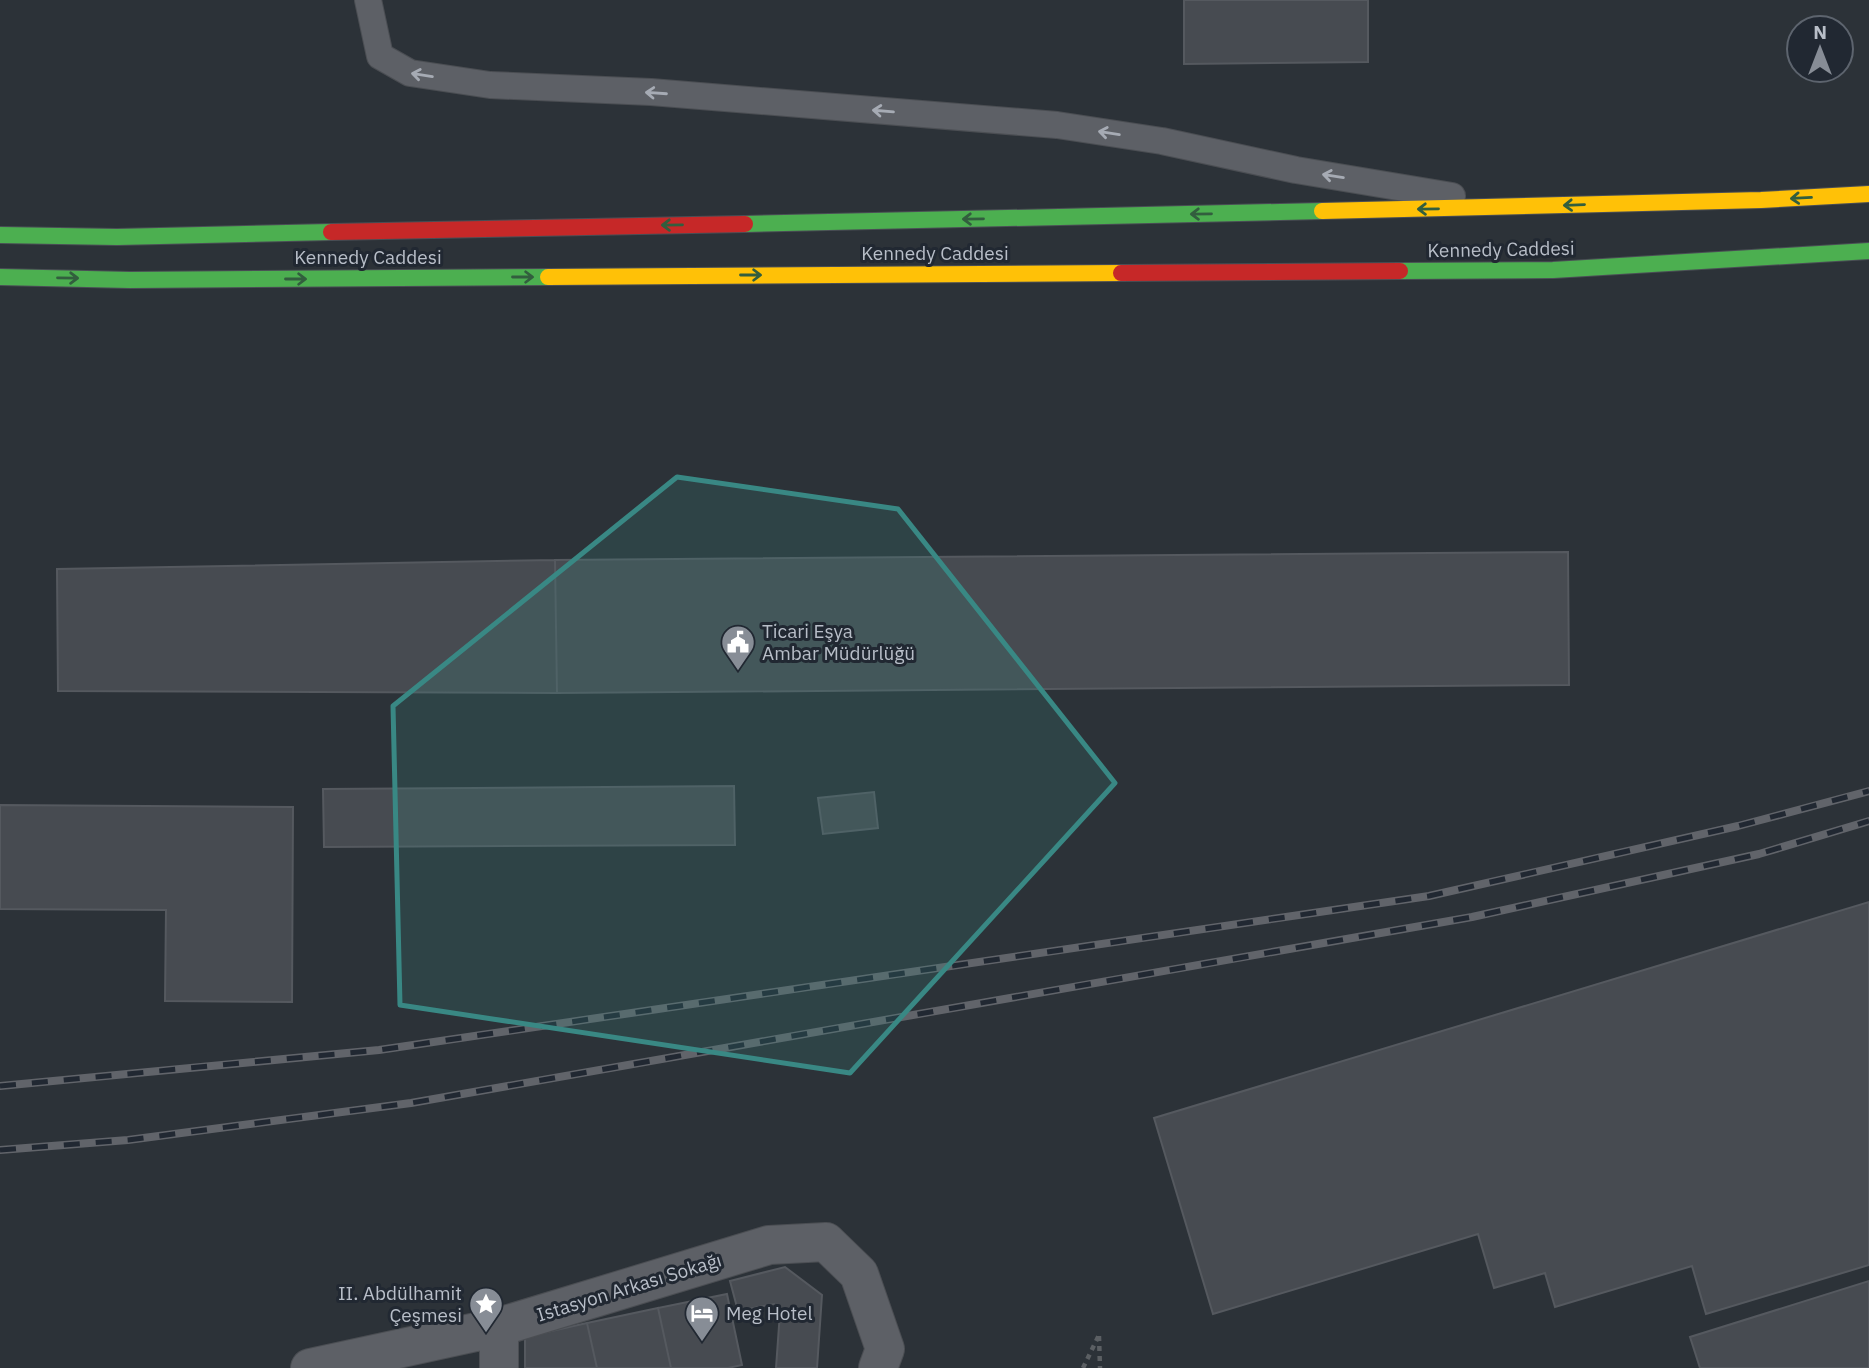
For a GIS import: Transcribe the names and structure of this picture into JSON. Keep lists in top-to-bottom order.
{
  "streets": {
    "main road": ["Kennedy Caddesi"],
    "street": ["Istasyon Arkası Sokağı"]
  },
  "places": {
    "public building": ["Ticari Eşya Ambar Müdürlüğü"],
    "place": ["II. Abdülhamit Çeşmesi"],
    "hotel": ["Meg Hotel"]
  },
  "north": "top"
}
